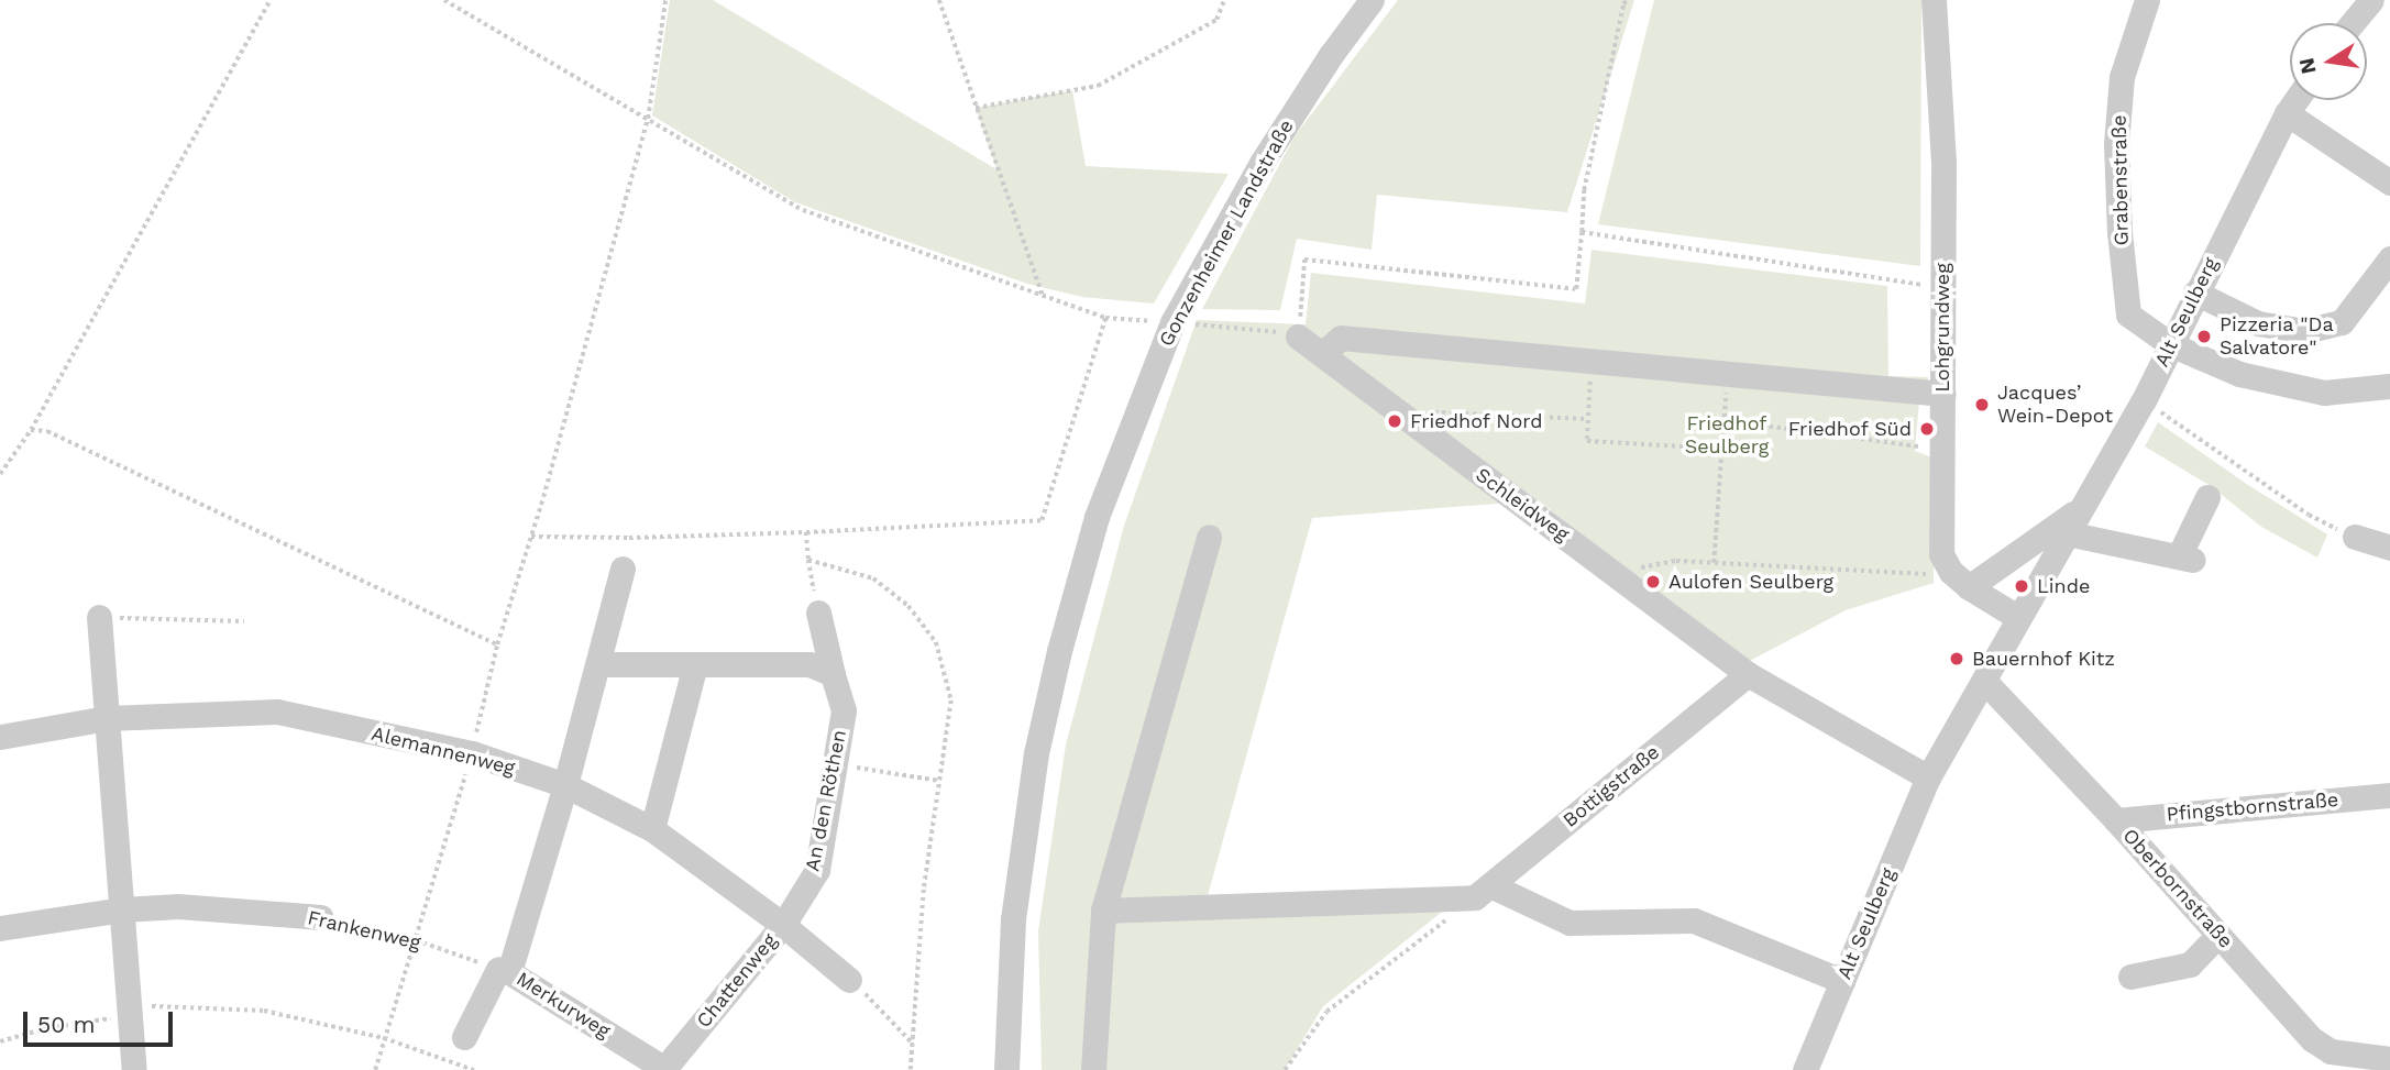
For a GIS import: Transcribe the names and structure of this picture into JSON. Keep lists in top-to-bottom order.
{
  "streets": {
    "street": [
      "Grabenstraße",
      "Gonzenheimer Landstraße",
      "Alt Seulberg",
      "Lohgrundweg",
      "Schleidweg",
      "Alemannenweg",
      "Bottigstraße",
      "An den Röthen",
      "Pfingstbornstraße",
      "Oberbornstraße",
      "Frankenweg",
      "Chattenweg",
      "Merkurweg"
    ]
  },
  "crossings": [
    ["Grabenstraße", "Alt Seulberg"],
    ["Alt Seulberg", "Lohgrundweg"],
    ["Alt Seulberg", "Oberbornstraße"],
    ["Schleidweg", "Bottigstraße"],
    ["Alemannenweg", "An den Röthen"],
    ["Alemannenweg", "Chattenweg"],
    ["Alemannenweg", "Merkurweg"],
    ["An den Röthen", "Chattenweg"],
    ["Pfingstbornstraße", "Oberbornstraße"],
    ["Chattenweg", "Merkurweg"]
  ],
  "parks": ["Friedhof Seulberg"],
  "places": [
    "Pizzeria \"Da Salvatore\"",
    "Jacques’ Wein-Depot",
    "Friedhof Nord",
    "Friedhof Süd",
    "Aulofen Seulberg",
    "Linde",
    "Bauernhof Kitz"
  ],
  "scale_bar": "50 m",
  "north": "left"
}
